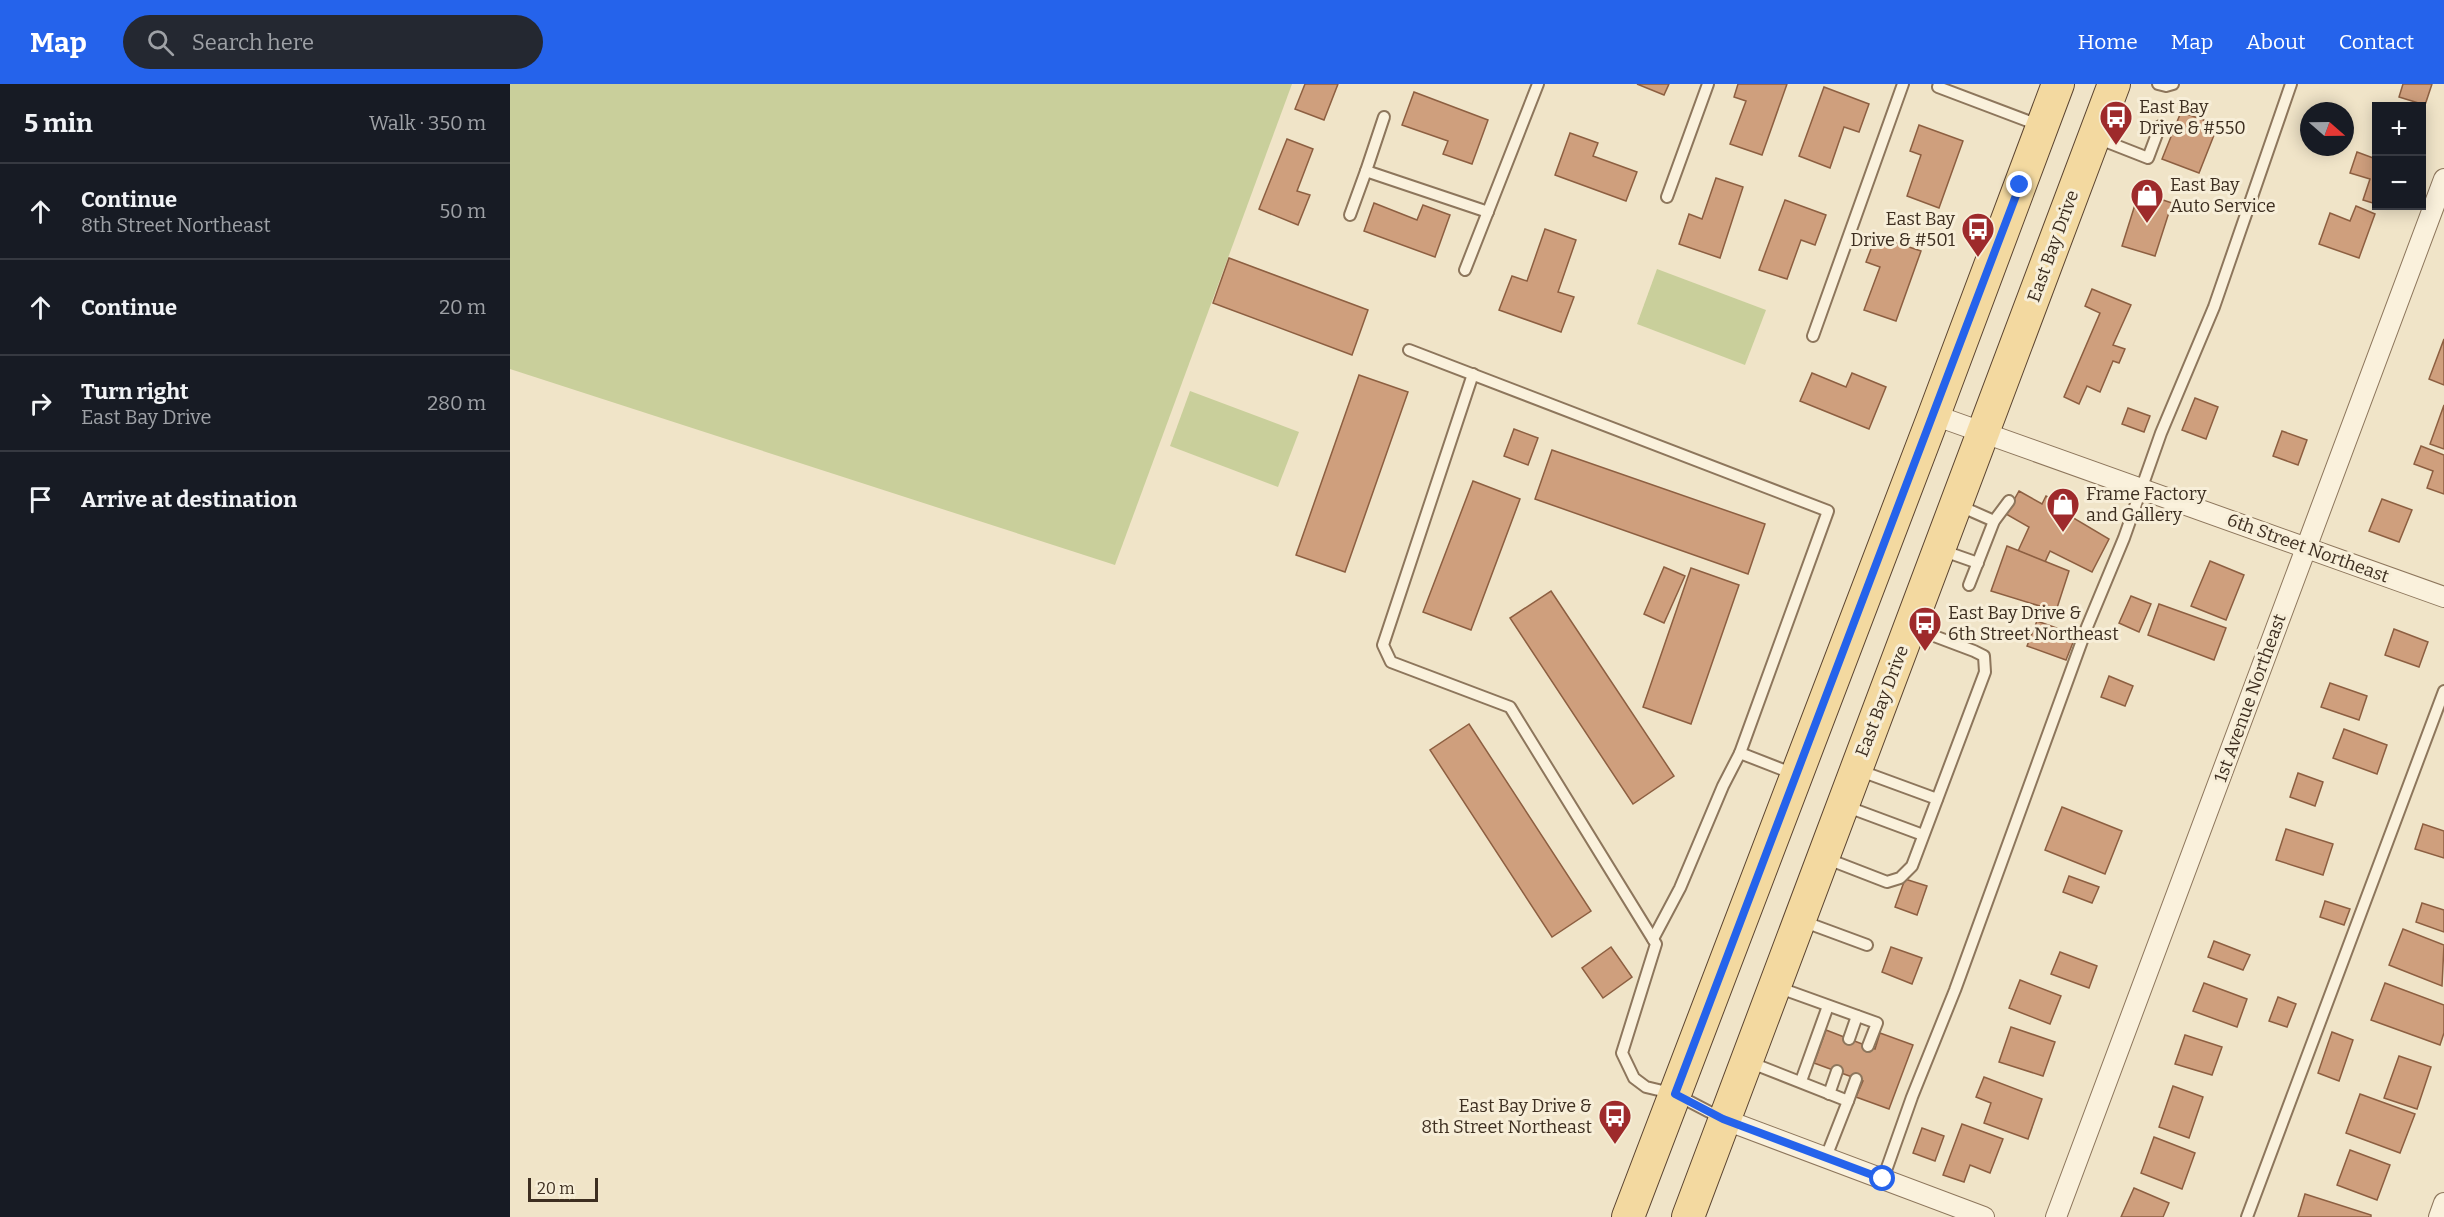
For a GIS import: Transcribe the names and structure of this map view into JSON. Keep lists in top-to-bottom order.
{
  "streets": {
    "main road": ["East Bay Drive"],
    "street": ["6th Street Northeast", "1st Avenue Northeast"]
  },
  "crossings": [
    ["East Bay Drive", "6th Street Northeast"],
    ["6th Street Northeast", "1st Avenue Northeast"]
  ],
  "places": {
    "bus stop": [
      "East Bay Drive & #550",
      "East Bay Drive & #501",
      "East Bay Drive & 6th Street Northeast",
      "East Bay Drive & 8th Street Northeast"
    ],
    "shop": ["East Bay Auto Service", "Frame Factory and Gallery"]
  },
  "scale_bar": "20 m",
  "north": "right",
  "page": {
    "header": "Map",
    "search": "Search here",
    "nav": [
      "Home",
      "Map",
      "About",
      "Contact"
    ],
    "heading": ["5 min", "Walk · 350 m"],
    "map_buttons": ["+", "−"],
    "list": [
      ["Continue", "8th Street Northeast", "50 m"],
      ["Continue", "20 m"],
      ["Turn right", "East Bay Drive", "280 m"],
      "Arrive at destination"
    ],
    "scale": "20 m"
  }
}
